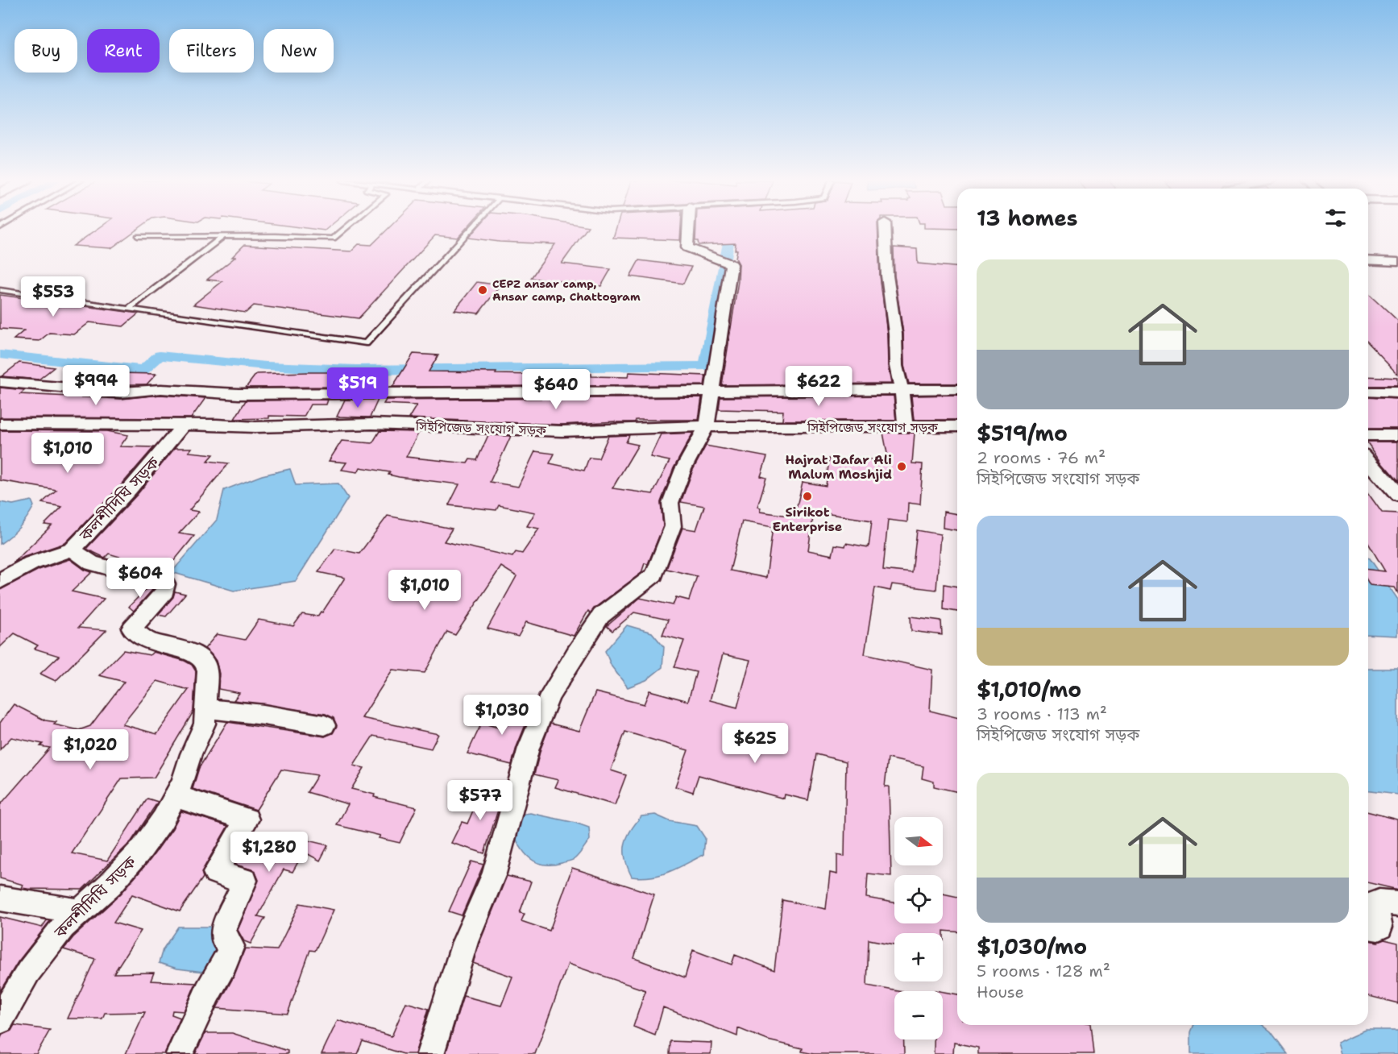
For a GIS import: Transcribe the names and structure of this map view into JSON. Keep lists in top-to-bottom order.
{
  "streets": {
    "street": ["সিইপিজেড সংযোগ সড়ক", "কলশীদিঘি সড়ক"]
  },
  "crossings": [
    ["সিইপিজেড সংযোগ সড়ক", "কলশীদিঘি সড়ক"]
  ],
  "places": ["CEPZ ansar camp, Ansar camp, Chattogram", "Hajrat Jafar Ali Malum Moshjid", "Sirikot Enterprise"],
  "north": "right",
  "page": {
    "chip": [
      "Buy",
      "Rent",
      "Filters",
      "New"
    ],
    "heading": "13 homes",
    "list": [
      {
        "name": "$519/mo",
        "note": "2 rooms · 76 m² · সিইপিজেড সংযোগ সড়ক"
      },
      {
        "name": "$1,010/mo",
        "note": "3 rooms · 113 m² · সিইপিজেড সংযোগ সড়ক"
      },
      {
        "name": "$1,030/mo",
        "note": "5 rooms · 128 m² · House"
      }
    ],
    "price": [
      "$553",
      "$994",
      "$622",
      "$519",
      "$640",
      "$1,010",
      "$604",
      "$1,010",
      "$1,030",
      "$625",
      "$1,020",
      "$577",
      "$1,280"
    ],
    "map_buttons": ["+", "−"]
  }
}
